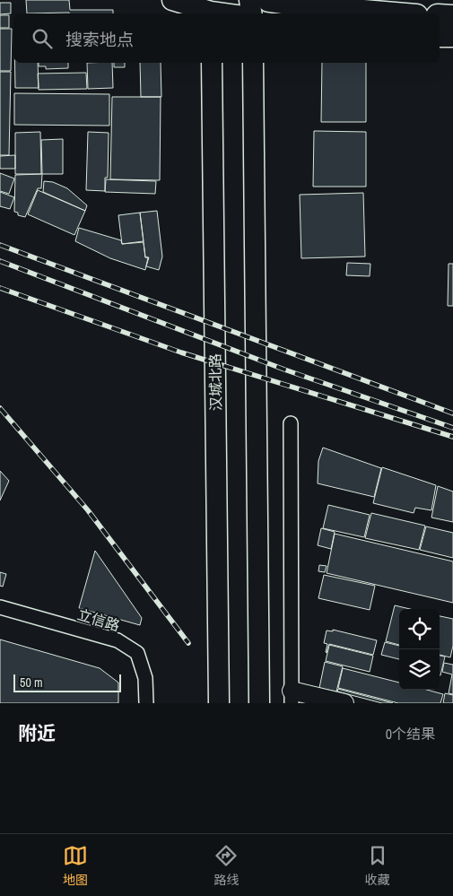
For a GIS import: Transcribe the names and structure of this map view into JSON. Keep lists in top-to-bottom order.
{
  "streets": {
    "main road": ["汉城北路"],
    "street": ["立信路"]
  },
  "scale_bar": "50 m",
  "page": {
    "search": "搜索地点",
    "scale": "50 m",
    "heading": ["附近", "0个结果"],
    "nav": ["地图", "路线", "收藏"]
  }
}
